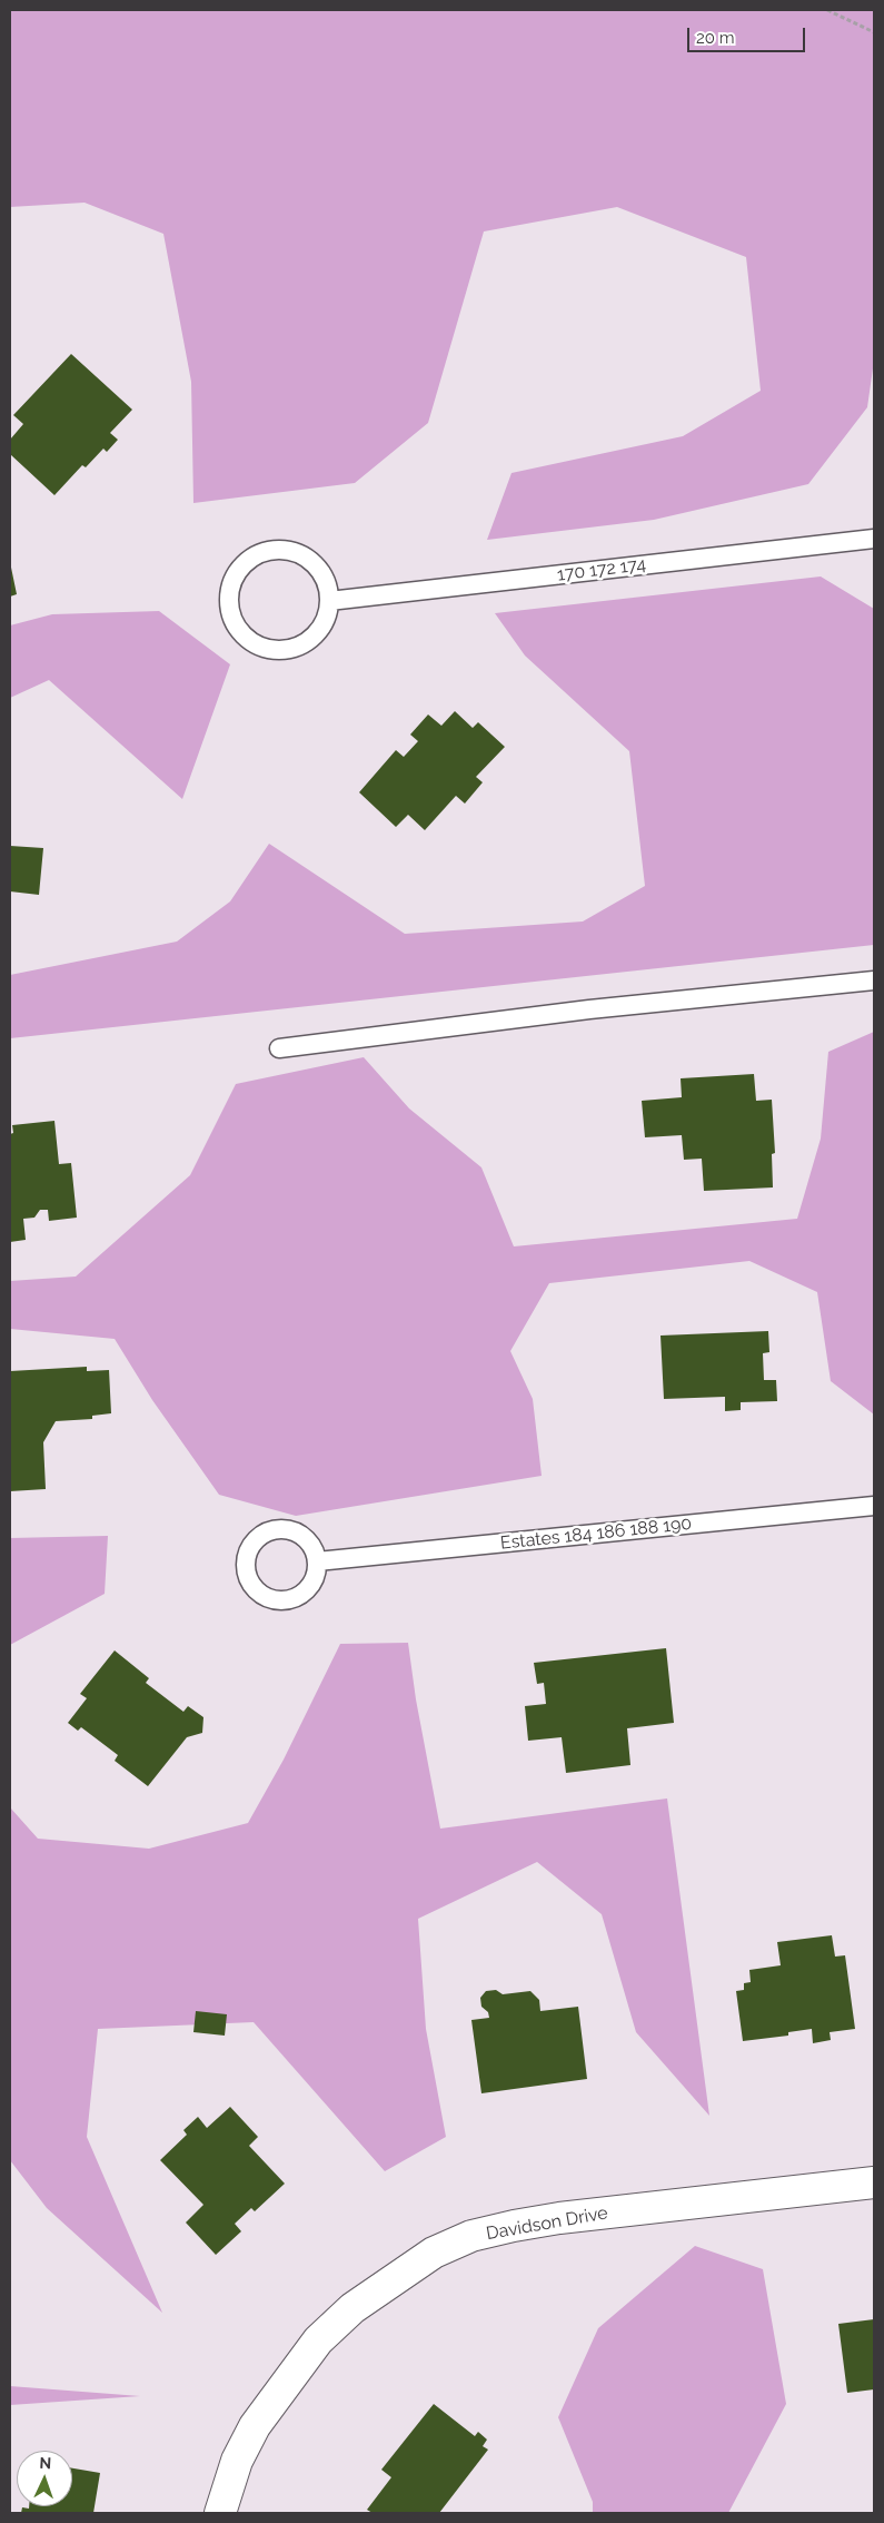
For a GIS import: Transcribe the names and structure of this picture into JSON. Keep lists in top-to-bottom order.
{
  "streets": {
    "street": ["Davidson Drive"],
    "lane": ["170 172 174", "Estates 184 186 188 190"]
  },
  "scale_bar": "20 m",
  "north": "top"
}
